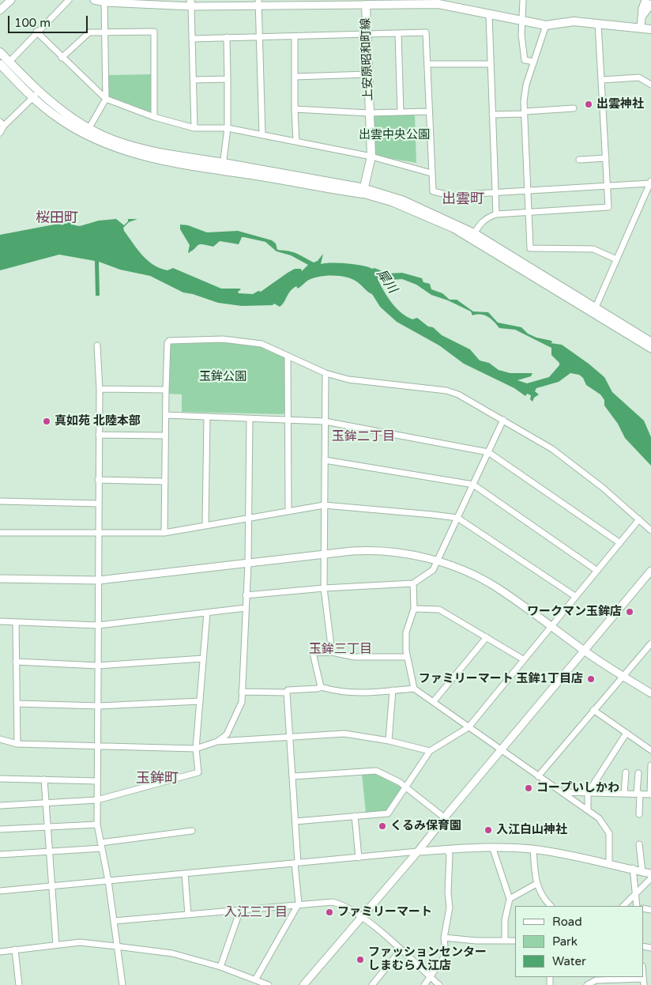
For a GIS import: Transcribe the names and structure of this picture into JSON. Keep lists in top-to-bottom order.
{
  "streets": {
    "main road": ["上安原昭和町線"]
  },
  "districts": [
    "出雲町",
    "桜田町",
    "玉鉾二丁目",
    "玉鉾三丁目",
    "玉鉾町",
    "入江三丁目"
  ],
  "water": ["犀川"],
  "parks": ["出雲中央公園", "玉鉾公園"],
  "places": [
    "出雲神社",
    "真如苑 北陸本部",
    "ワークマン玉鉾店",
    "ファミリーマート 玉鉾1丁目店",
    "コープいしかわ",
    "くるみ保育園",
    "入江白山神社",
    "ファミリーマート",
    "ファッションセンター しまむら入江店"
  ],
  "legend": ["Road", "Park", "Water"],
  "scale_bar": "100 m"
}
